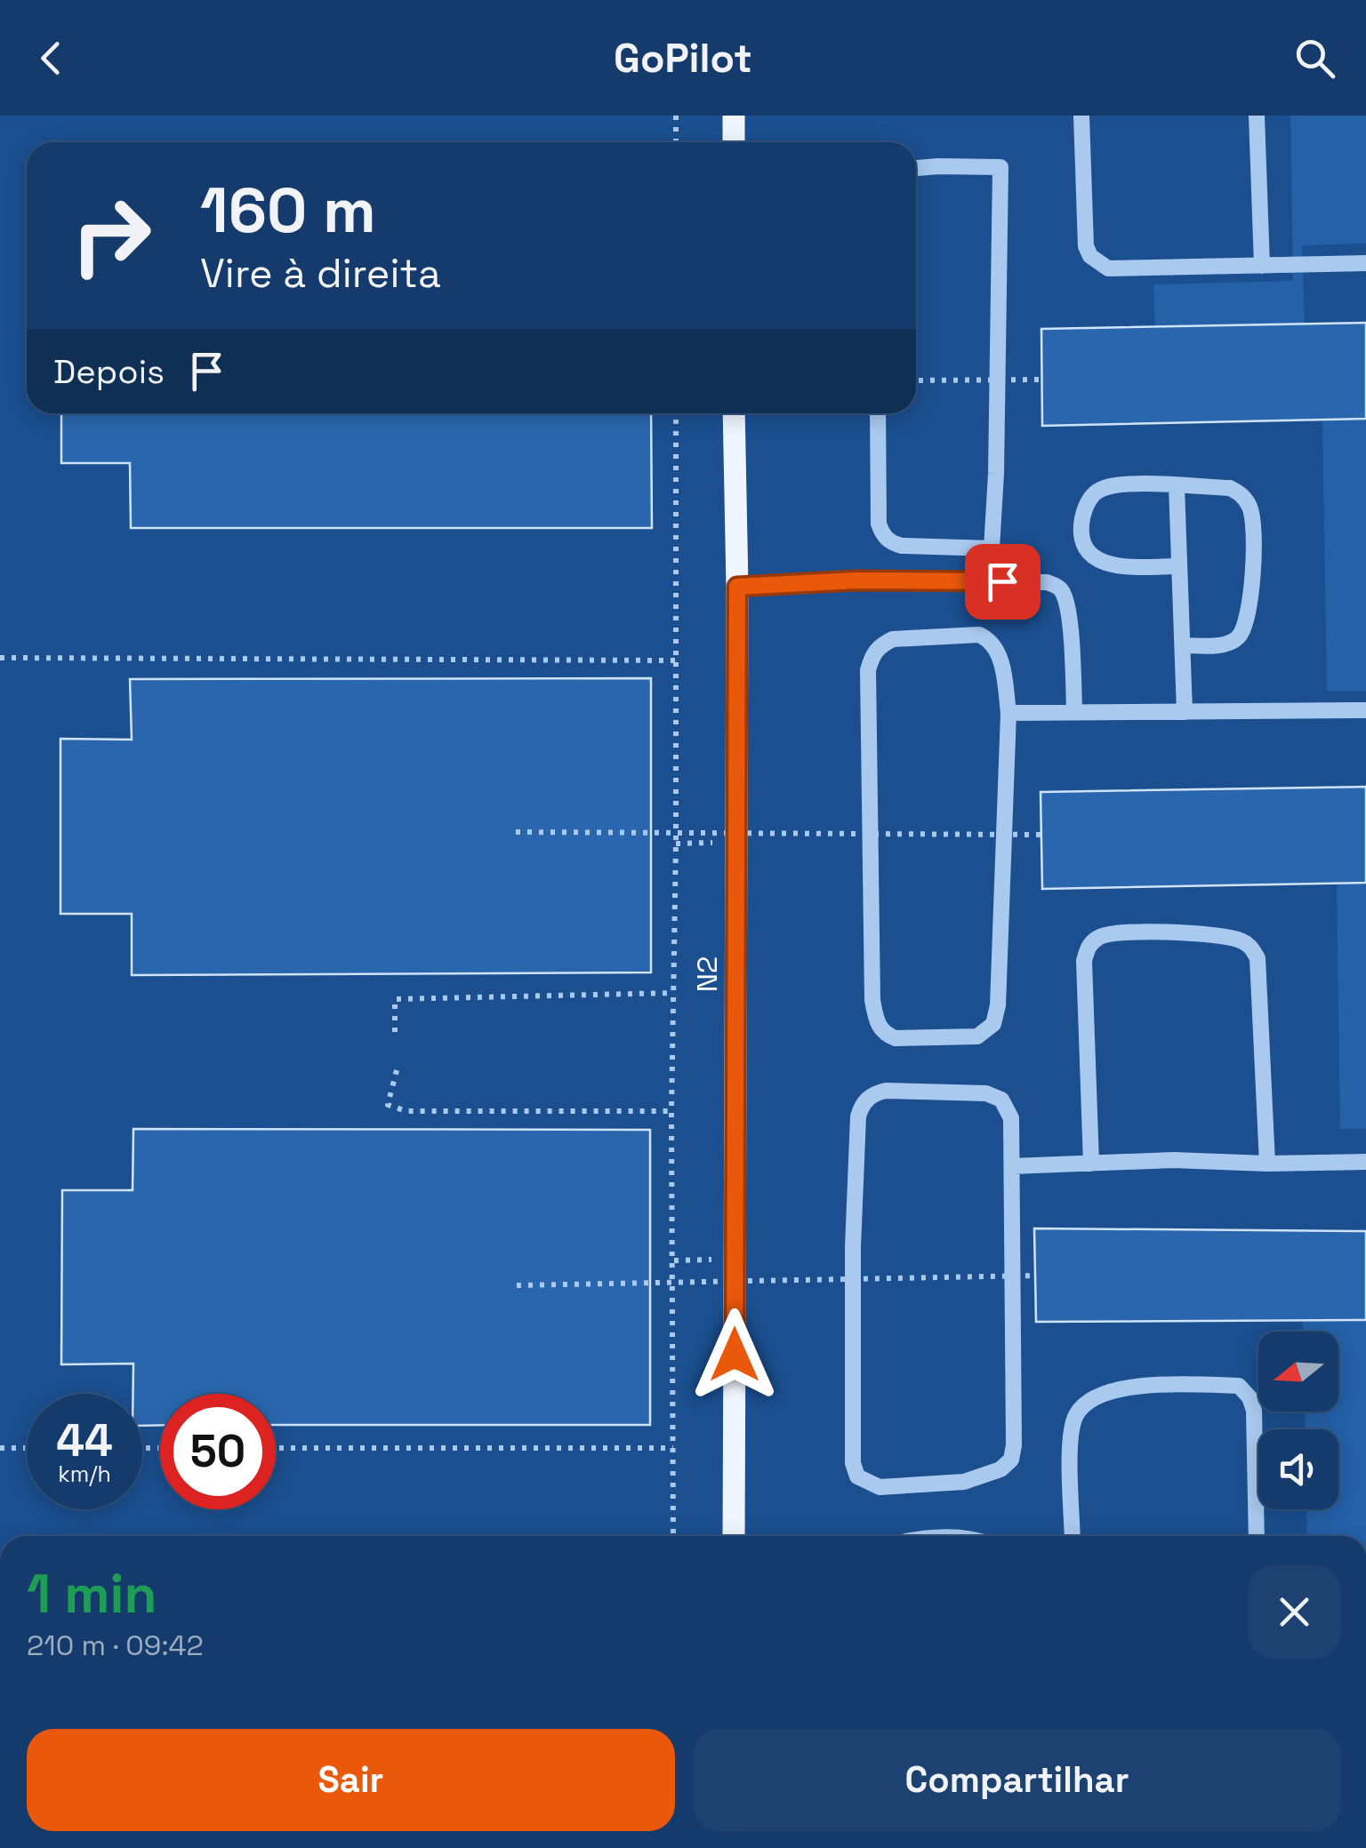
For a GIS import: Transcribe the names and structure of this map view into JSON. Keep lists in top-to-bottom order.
{
  "streets": {
    "main road": ["N2"]
  },
  "north": "left",
  "page": {
    "header": "GoPilot",
    "turn": ["160 m", "Vire à direita"],
    "then": "Depois",
    "speed": "44 km/h",
    "limit": "50",
    "heading": ["1 min", "210 m · 09:42"],
    "buttons": ["Sair", "Compartilhar"]
  }
}
